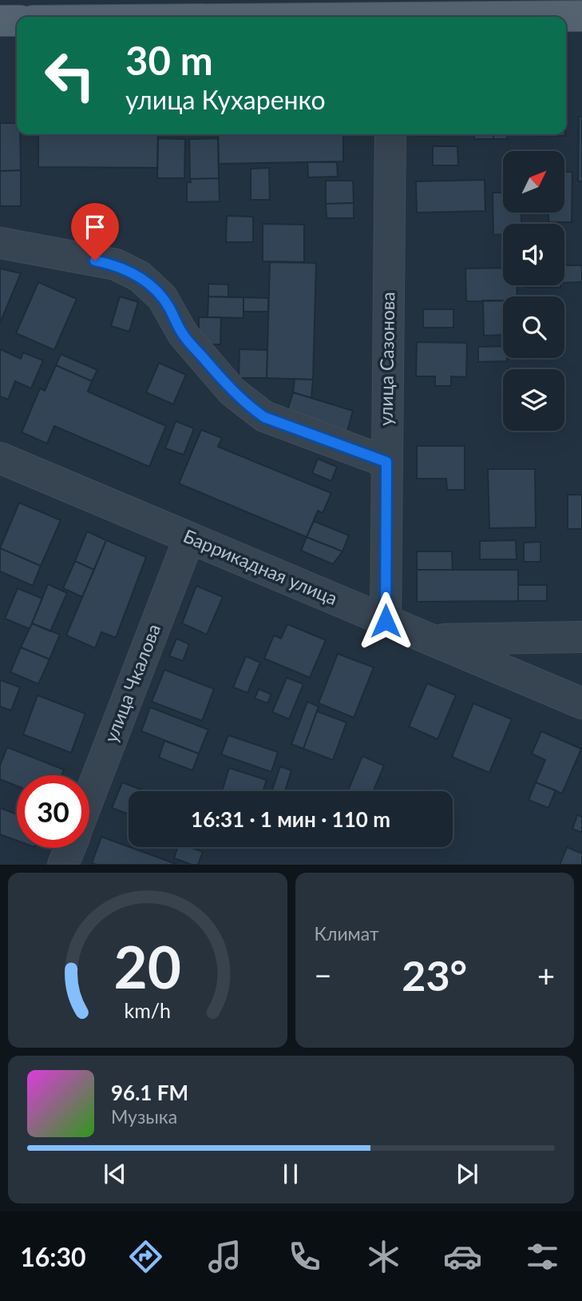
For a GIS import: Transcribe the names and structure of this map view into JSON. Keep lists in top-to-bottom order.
{
  "streets": {
    "street": ["улица Сазонова", "Баррикадная улица", "улица Чкалова"]
  },
  "crossings": [
    ["улица Сазонова", "Баррикадная улица"],
    ["Баррикадная улица", "улица Чкалова"]
  ],
  "north": "top right",
  "page": {
    "turn": ["30 m", "улица Кухаренко"],
    "limit": "30",
    "trip": "16:31 · 1 мин · 110 m",
    "tile": "Климат",
    "heat": ["−", "23°", "+"],
    "song": ["96.1 FM", "Музыка"],
    "tabs": "16:30",
    "gauge": ["20", "km/h"]
  }
}
